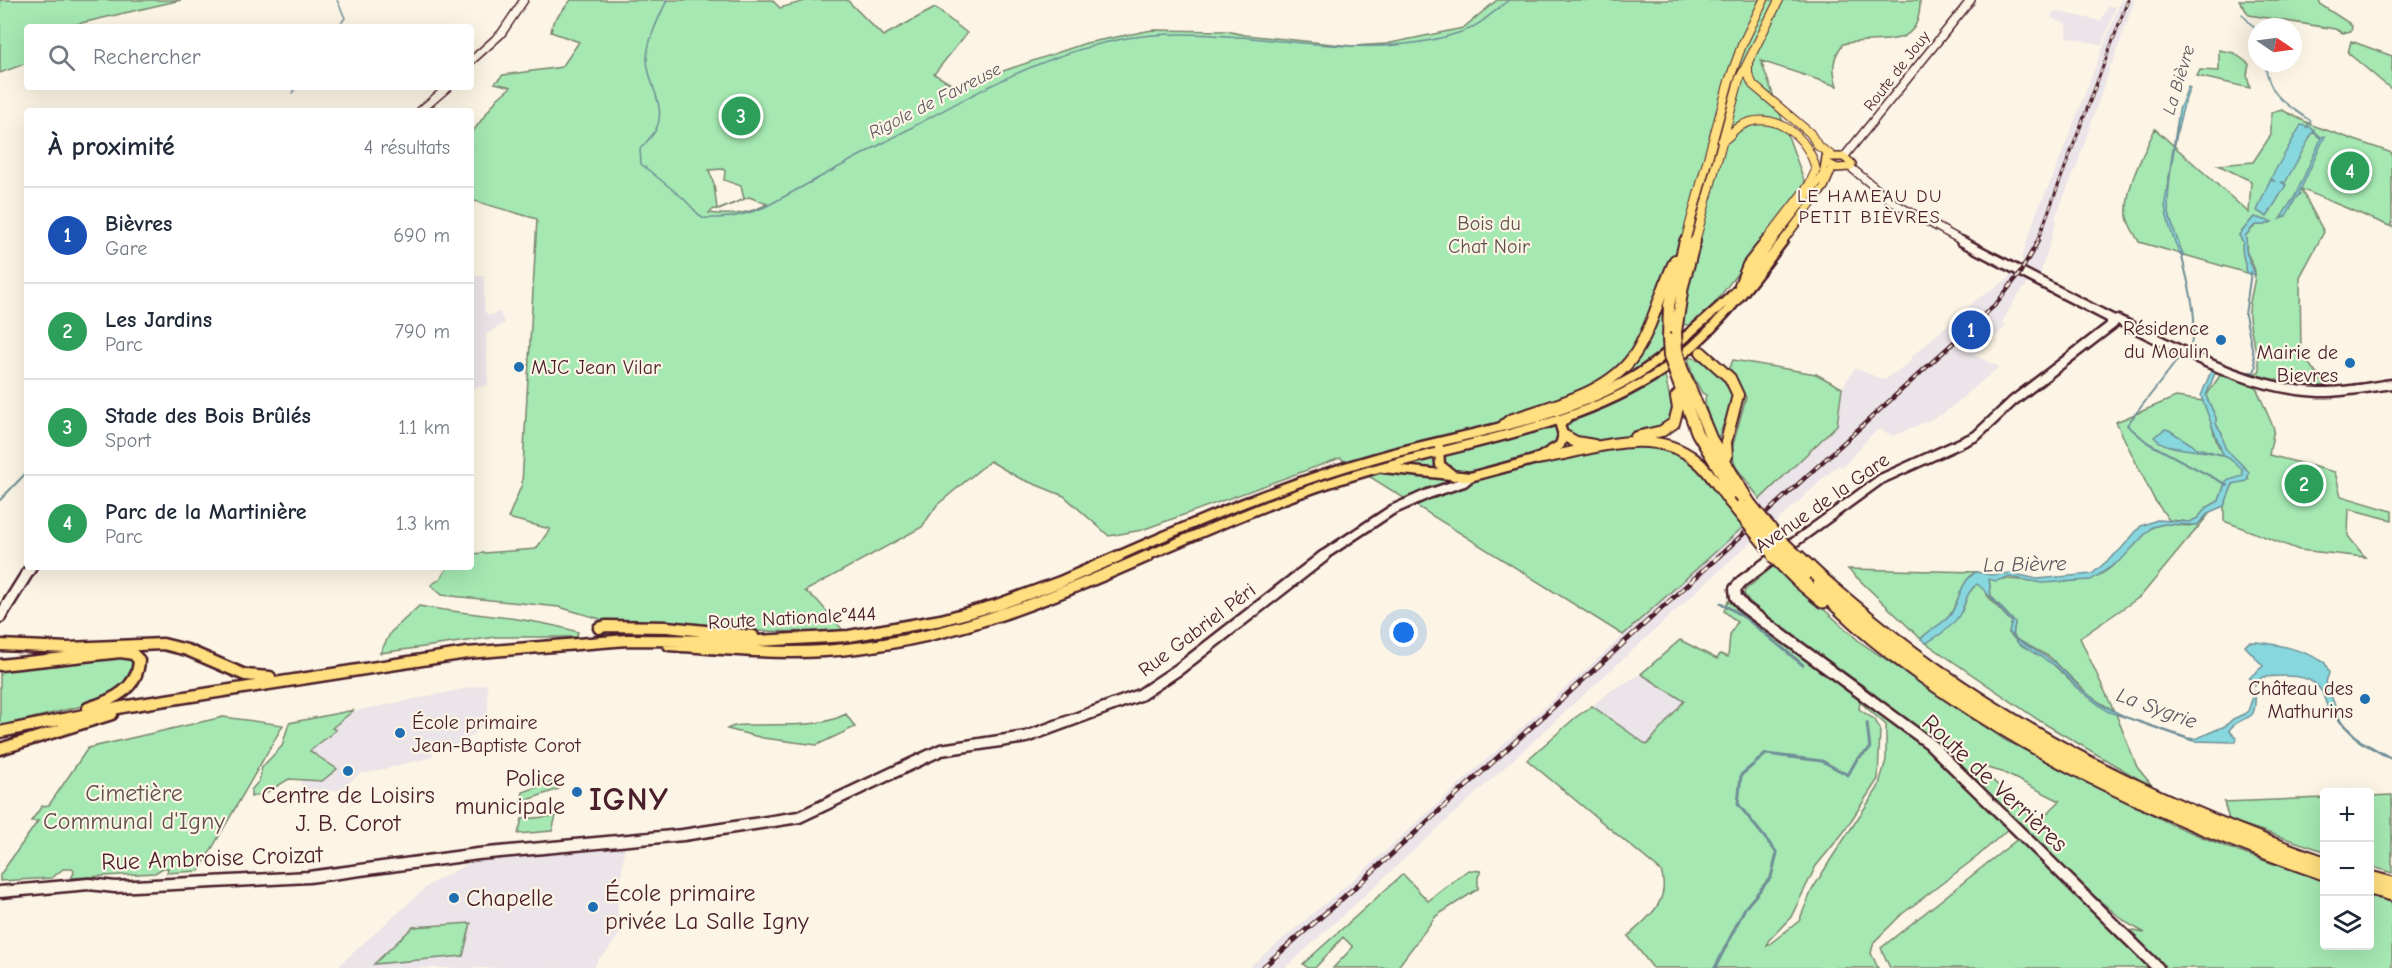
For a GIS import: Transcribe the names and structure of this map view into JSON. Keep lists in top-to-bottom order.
{
  "streets": {
    "main road": ["Route Nationale°444"],
    "street": [
      "Route de Jouy",
      "Avenue de la Gare",
      "Rue Gabriel Péri",
      "Route de Verrières",
      "Rue Ambroise Croizat"
    ]
  },
  "crossings": [
    ["Avenue de la Gare", "Route de Verrières"],
    ["Rue Gabriel Péri", "Rue Ambroise Croizat"]
  ],
  "districts": ["LE HAMEAU DU PETIT BIÈVRES", "IGNY"],
  "water": ["La Bièvre", "Rigole de Favreuse", "La Sygrie"],
  "parks": ["Bois du Chat Noir", "Cimetière Communal d'Igny"],
  "places": [
    "Résidence du Moulin",
    "Mairie de Bievres",
    "MJC Jean Vilar",
    "Château des Mathurins",
    "École primaire Jean-Baptiste Corot",
    "Centre de Loisirs J. B. Corot",
    "Police municipale",
    "Chapelle",
    "École primaire privée La Salle Igny"
  ],
  "north": "right",
  "page": {
    "search": "Rechercher",
    "pins": [
      "3",
      "4",
      "1",
      "2"
    ],
    "heading": ["À proximité", "4 résultats"],
    "list": [
      {
        "mark": "1",
        "name": "Bièvres",
        "note": "Gare",
        "value": "690 m"
      },
      {
        "mark": "2",
        "name": "Les Jardins",
        "note": "Parc",
        "value": "790 m"
      },
      {
        "mark": "3",
        "name": "Stade des Bois Brûlés",
        "note": "Sport",
        "value": "1.1 km"
      },
      {
        "mark": "4",
        "name": "Parc de la Martinière",
        "note": "Parc",
        "value": "1.3 km"
      }
    ],
    "map_buttons": ["+", "−"]
  }
}
